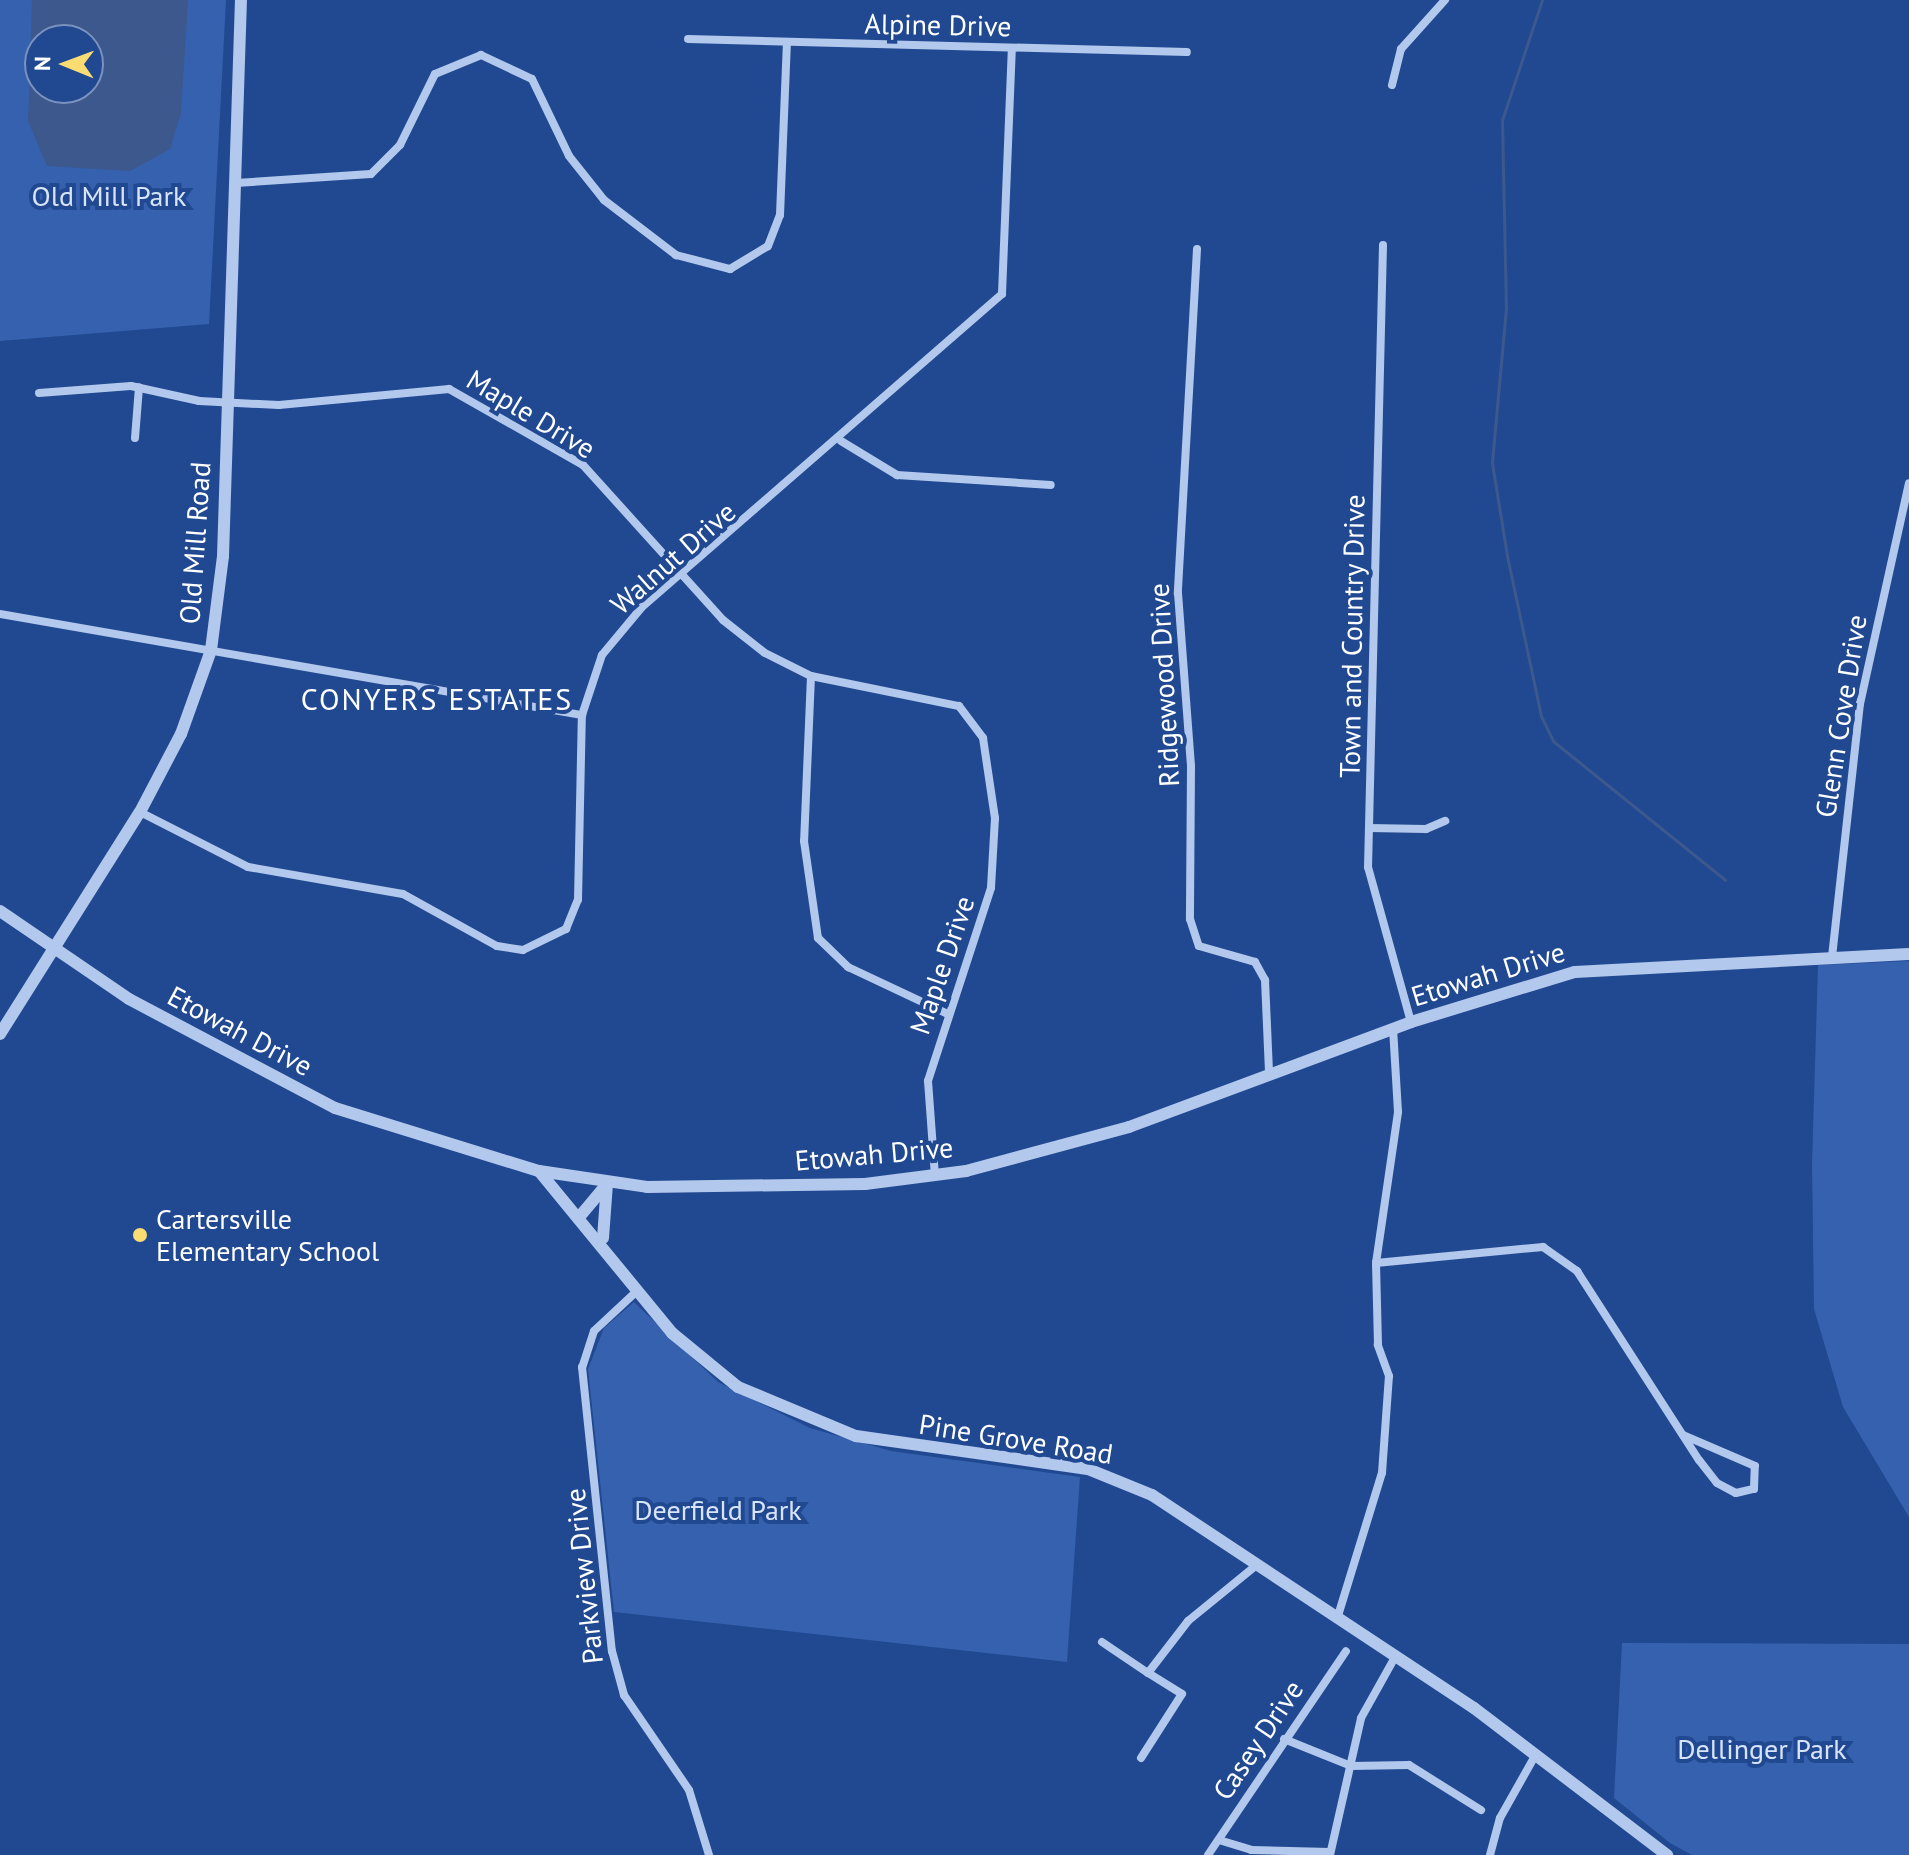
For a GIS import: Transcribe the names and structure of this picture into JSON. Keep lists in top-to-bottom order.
{
  "streets": {
    "street": [
      "Alpine Drive",
      "Maple Drive",
      "Old Mill Road",
      "Walnut Drive",
      "Town and Country Drive",
      "Ridgewood Drive",
      "Glenn Cove Drive",
      "Etowah Drive",
      "Pine Grove Road",
      "Parkview Drive",
      "Casey Drive"
    ]
  },
  "crossings": [
    ["Alpine Drive", "Walnut Drive"],
    ["Maple Drive", "Old Mill Road"],
    ["Maple Drive", "Walnut Drive"],
    ["Maple Drive", "Etowah Drive"],
    ["Old Mill Road", "Walnut Drive"],
    ["Old Mill Road", "Etowah Drive"],
    ["Town and Country Drive", "Etowah Drive"],
    ["Ridgewood Drive", "Etowah Drive"],
    ["Glenn Cove Drive", "Etowah Drive"],
    ["Etowah Drive", "Pine Grove Road"],
    ["Pine Grove Road", "Parkview Drive"]
  ],
  "districts": ["CONYERS ESTATES"],
  "parks": ["Old Mill Park", "Deerfield Park", "Dellinger Park"],
  "places": ["Cartersville Elementary School"],
  "north": "left"
}
